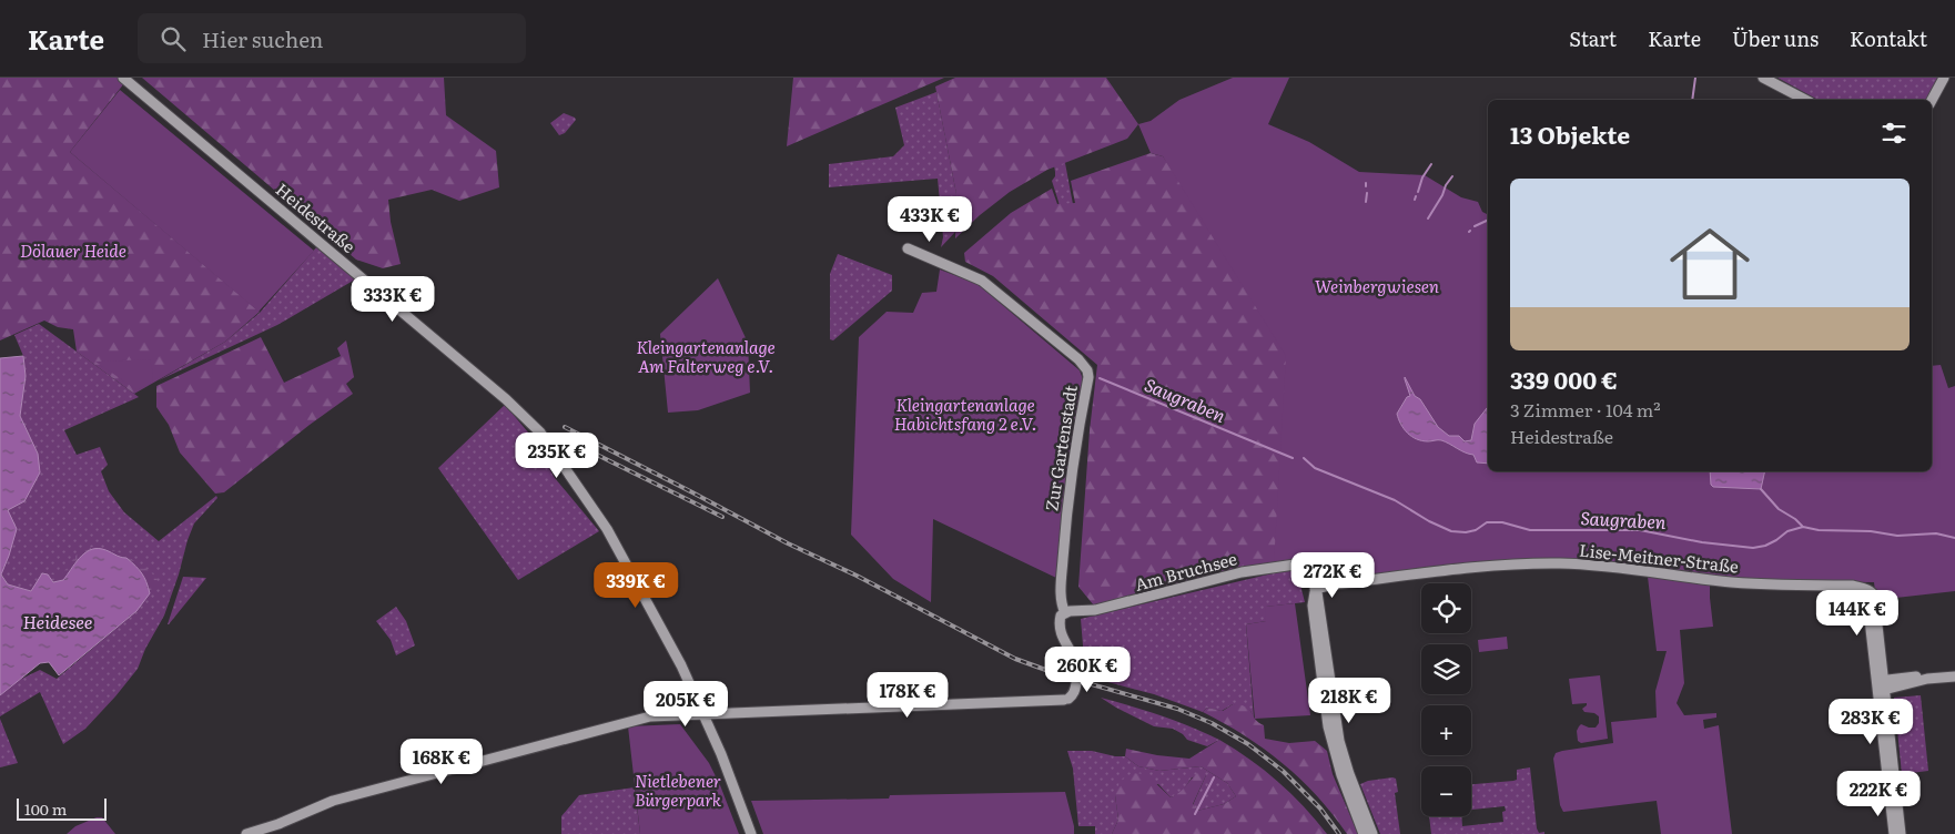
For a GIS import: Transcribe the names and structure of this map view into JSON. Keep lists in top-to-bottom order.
{
  "streets": {
    "street": [
      "Heidestraße",
      "Zur Gartenstadt",
      "Lise-Meitner-Straße",
      "Am Bruchsee"
    ]
  },
  "crossings": [
    ["Zur Gartenstadt", "Am Bruchsee"]
  ],
  "water": ["Saugraben", "Heidesee"],
  "parks": [
    "Dölauer Heide",
    "Weinbergwiesen",
    "Kleingartenanlage Am Falterweg e.V.",
    "Kleingartenanlage Habichtsfang 2 e.V.",
    "Nietlebener Bürgerpark"
  ],
  "scale_bar": "100 m",
  "page": {
    "header": "Karte",
    "search": "Hier suchen",
    "nav": [
      "Start",
      "Karte",
      "Über uns",
      "Kontakt"
    ],
    "heading": "13 Objekte",
    "list": [
      {
        "name": "339 000 €",
        "note": "3 Zimmer · 104 m² · Heidestraße"
      }
    ],
    "price": [
      "433K €",
      "333K €",
      "235K €",
      "272K €",
      "339K €",
      "144K €",
      "260K €",
      "178K €",
      "218K €",
      "205K €",
      "283K €",
      "168K €",
      "222K €"
    ],
    "map_buttons": ["+", "−"],
    "scale": "100 m"
  }
}
